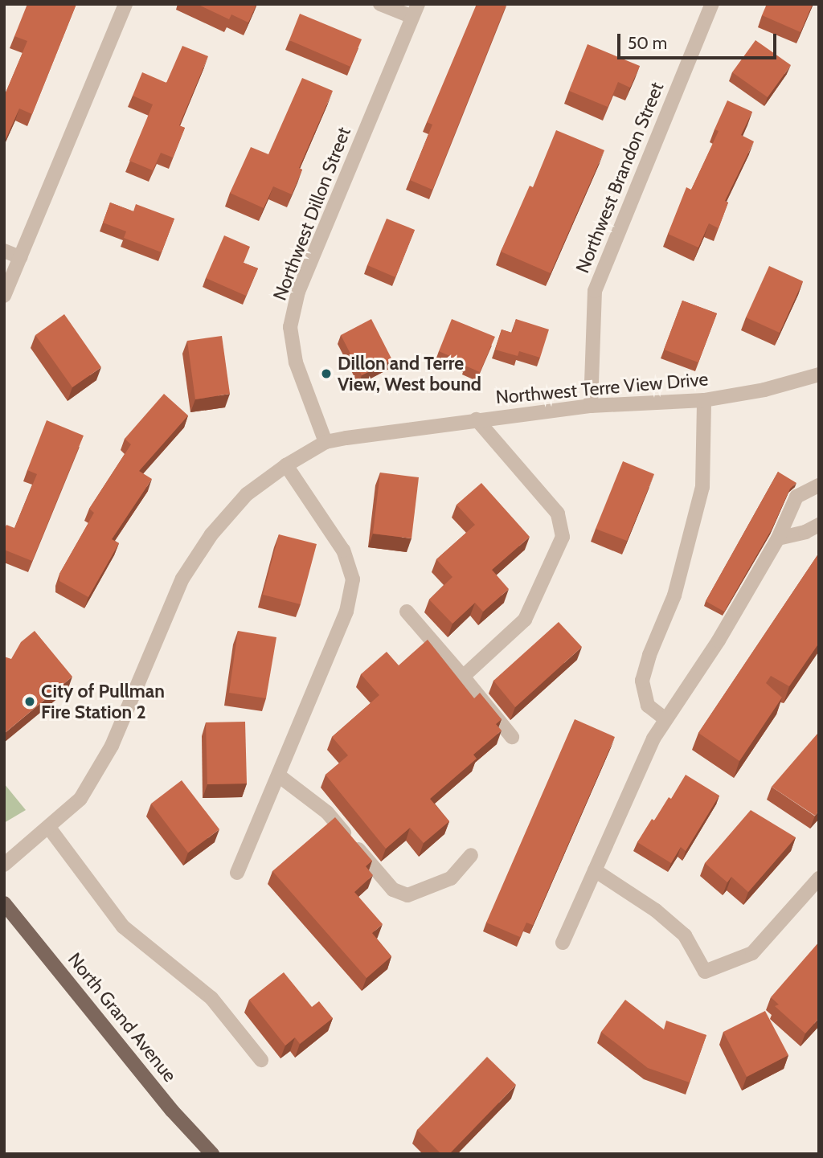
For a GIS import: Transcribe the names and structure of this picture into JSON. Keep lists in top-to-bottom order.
{
  "streets": {
    "main road": ["North Grand Avenue"],
    "street": ["Northwest Brandon Street", "Northwest Dillon Street", "Northwest Terre View Drive"]
  },
  "crossings": [
    ["Northwest Brandon Street", "Northwest Terre View Drive"],
    ["Northwest Dillon Street", "Northwest Terre View Drive"]
  ],
  "places": ["Dillon and Terre View, West bound", "City of Pullman Fire Station 2"],
  "scale_bar": "50 m"
}
